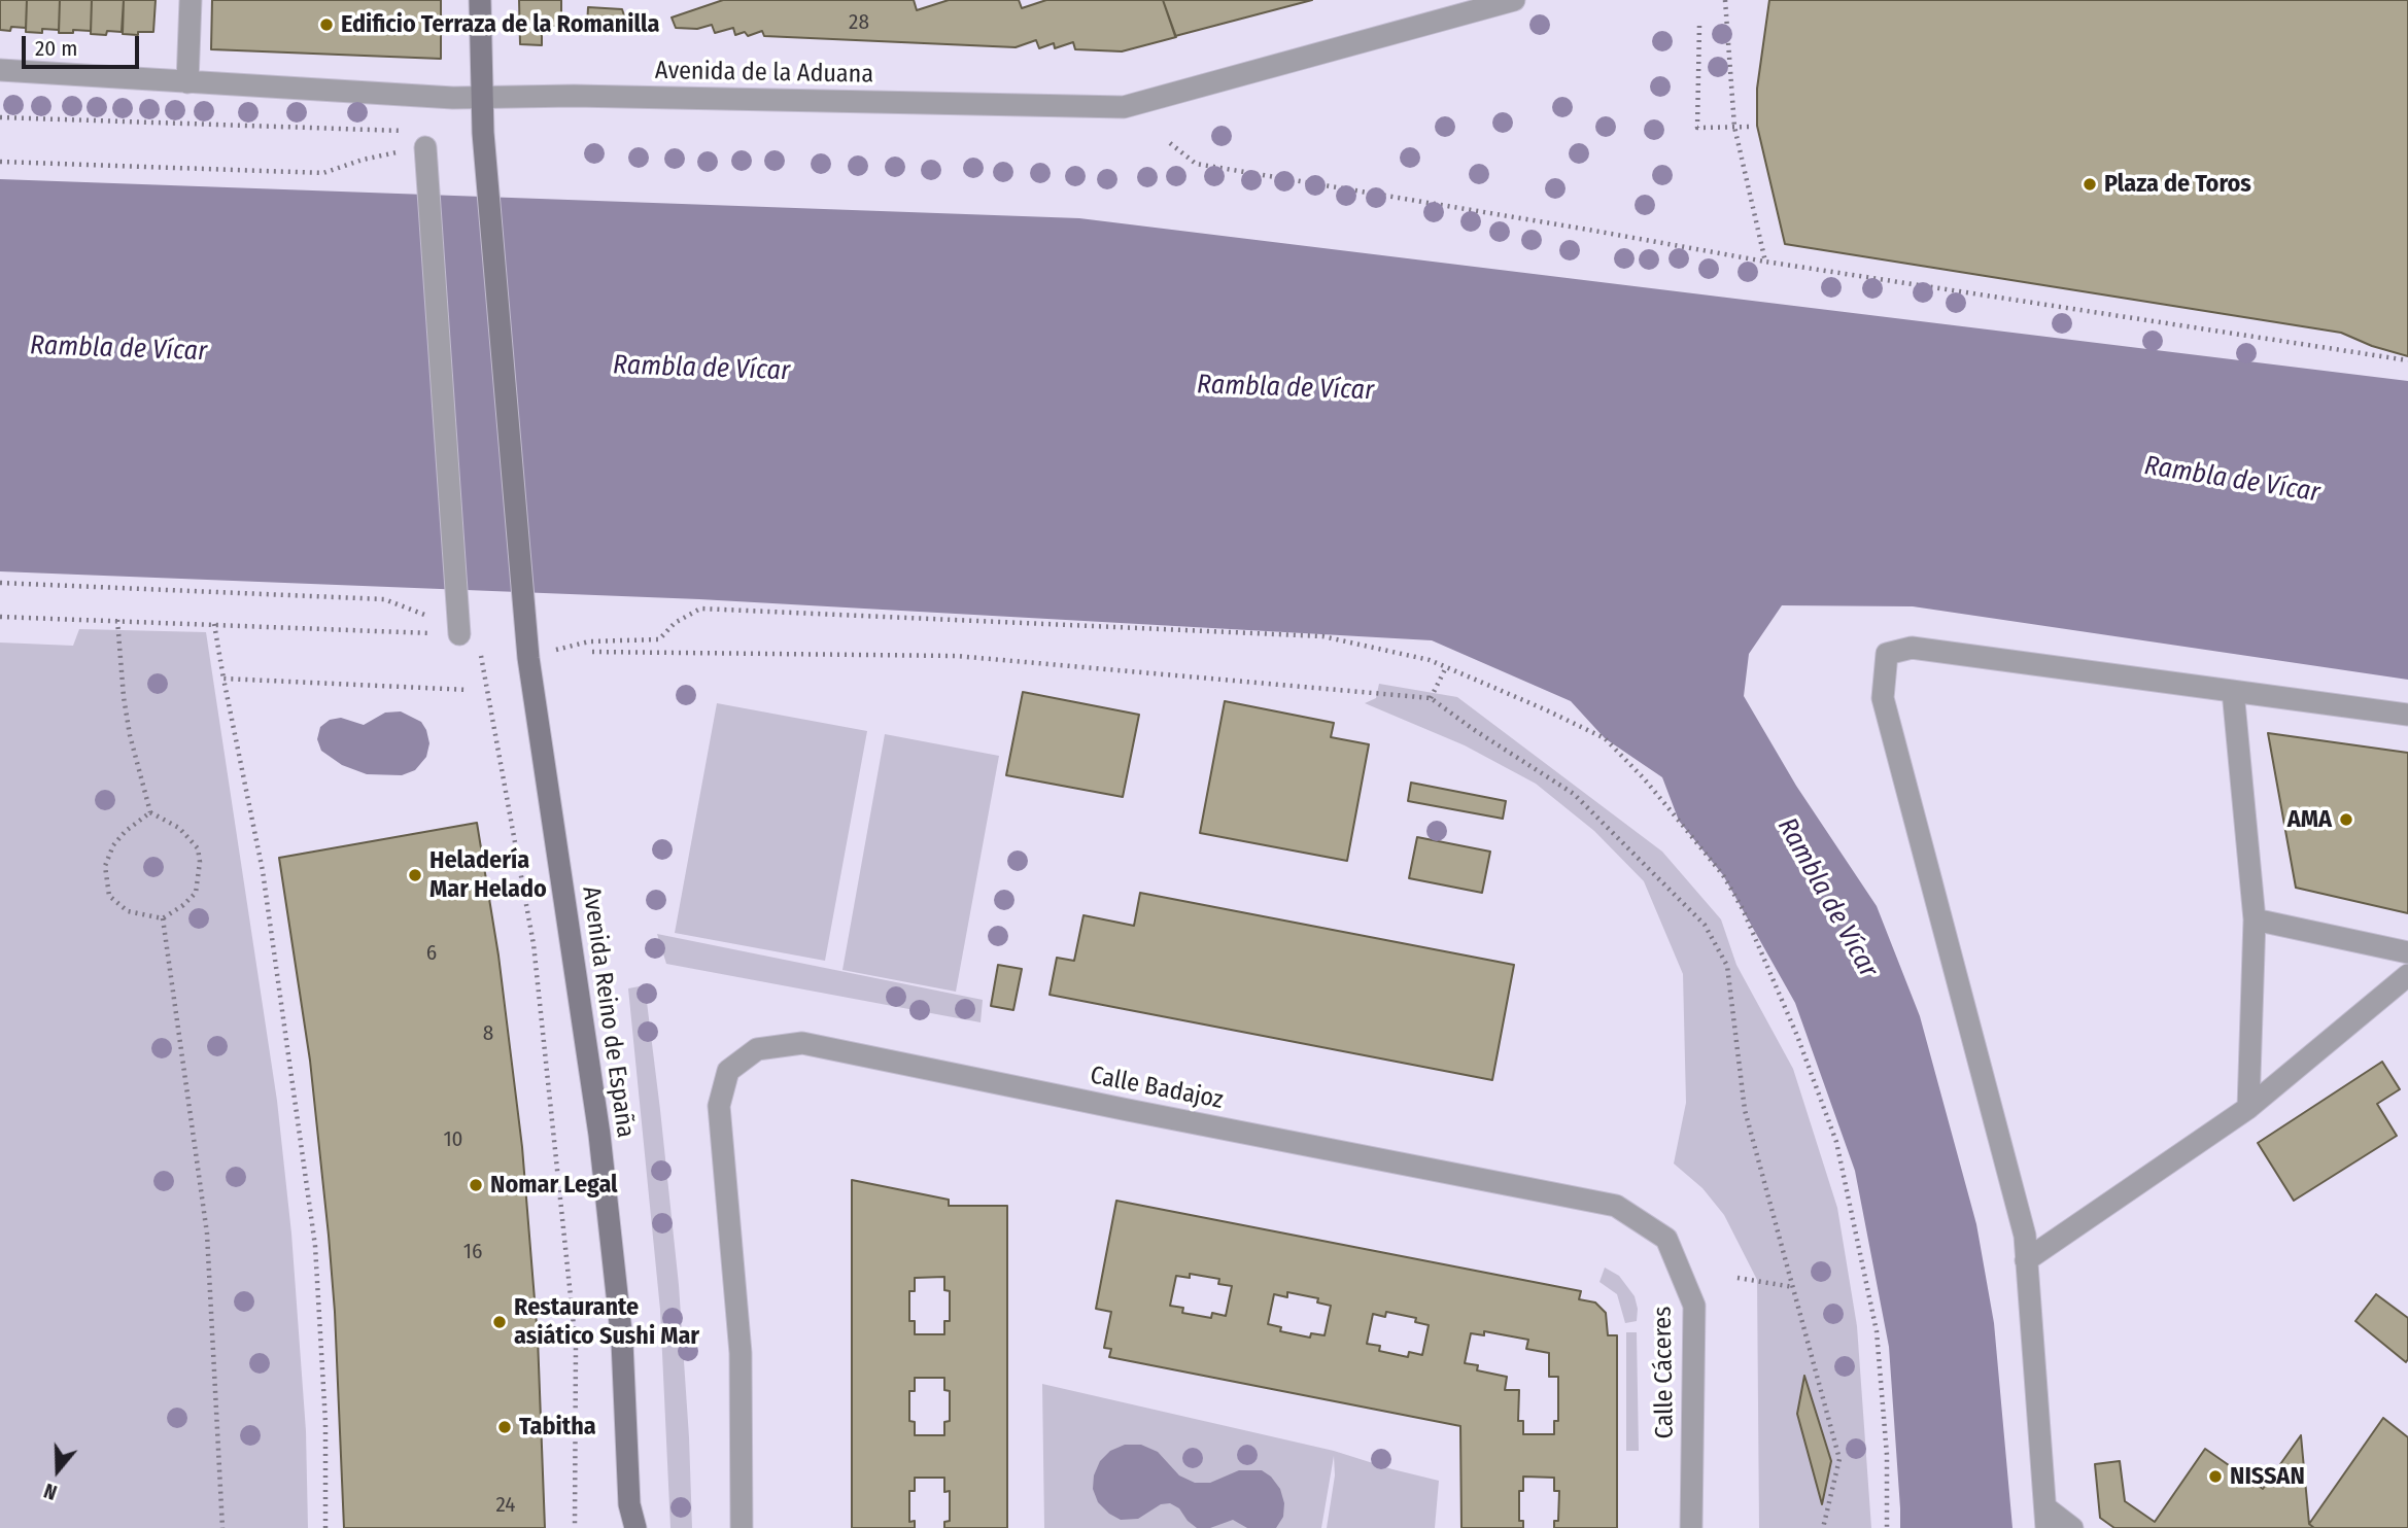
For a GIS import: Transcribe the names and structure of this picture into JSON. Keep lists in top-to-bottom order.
{
  "streets": {
    "street": [
      "Avenida de la Aduana",
      "Avenida Reino de España",
      "Calle Badajoz",
      "Calle Cáceres"
    ]
  },
  "crossings": [
    ["Avenida de la Aduana", "Avenida Reino de España"],
    ["Calle Badajoz", "Calle Cáceres"]
  ],
  "water": ["Rambla de Vícar"],
  "places": [
    "Edificio Terraza de la Romanilla",
    "Plaza de Toros",
    "AMA",
    "Heladería Mar Helado",
    "Nomar Legal",
    "Restaurante asiático Sushi Mar",
    "Tabitha",
    "NISSAN"
  ],
  "house_numbers": [
    "28",
    "6",
    "8",
    "10",
    "16",
    "24"
  ],
  "scale_bar": "20 m",
  "north": "bottom"
}
